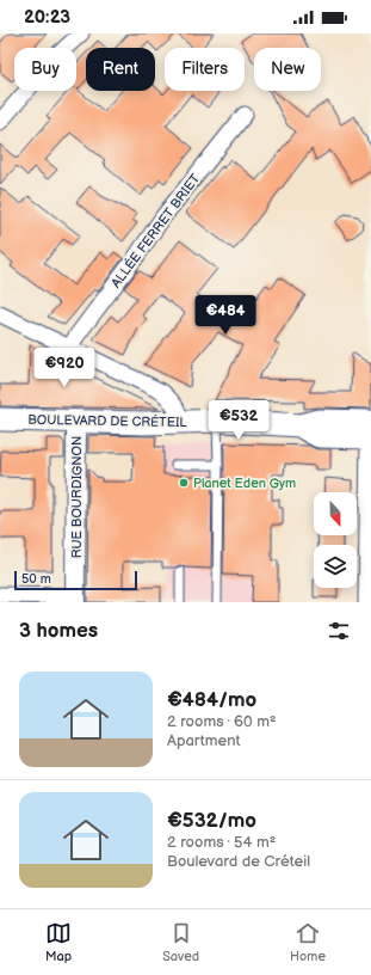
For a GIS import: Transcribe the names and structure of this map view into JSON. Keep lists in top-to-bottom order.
{
  "streets": {
    "main road": ["BOULEVARD DE CRÉTEIL"],
    "street": ["ALLÉE FERRET BRIET", "RUE BOURDIGNON"]
  },
  "crossings": [
    ["BOULEVARD DE CRÉTEIL", "RUE BOURDIGNON"]
  ],
  "places": ["Planet Eden Gym"],
  "scale_bar": "50 m",
  "north": "bottom",
  "page": {
    "status": "20:23",
    "chip": [
      "Buy",
      "Rent",
      "Filters",
      "New"
    ],
    "price": ["€484", "€920", "€532"],
    "scale": "50 m",
    "heading": "3 homes",
    "list": [
      {
        "name": "€484/mo",
        "note": "2 rooms · 60 m² · Apartment"
      },
      {
        "name": "€532/mo",
        "note": "2 rooms · 54 m² · Boulevard de Créteil"
      }
    ],
    "tabs": ["Map", "Saved", "Home"]
  }
}
